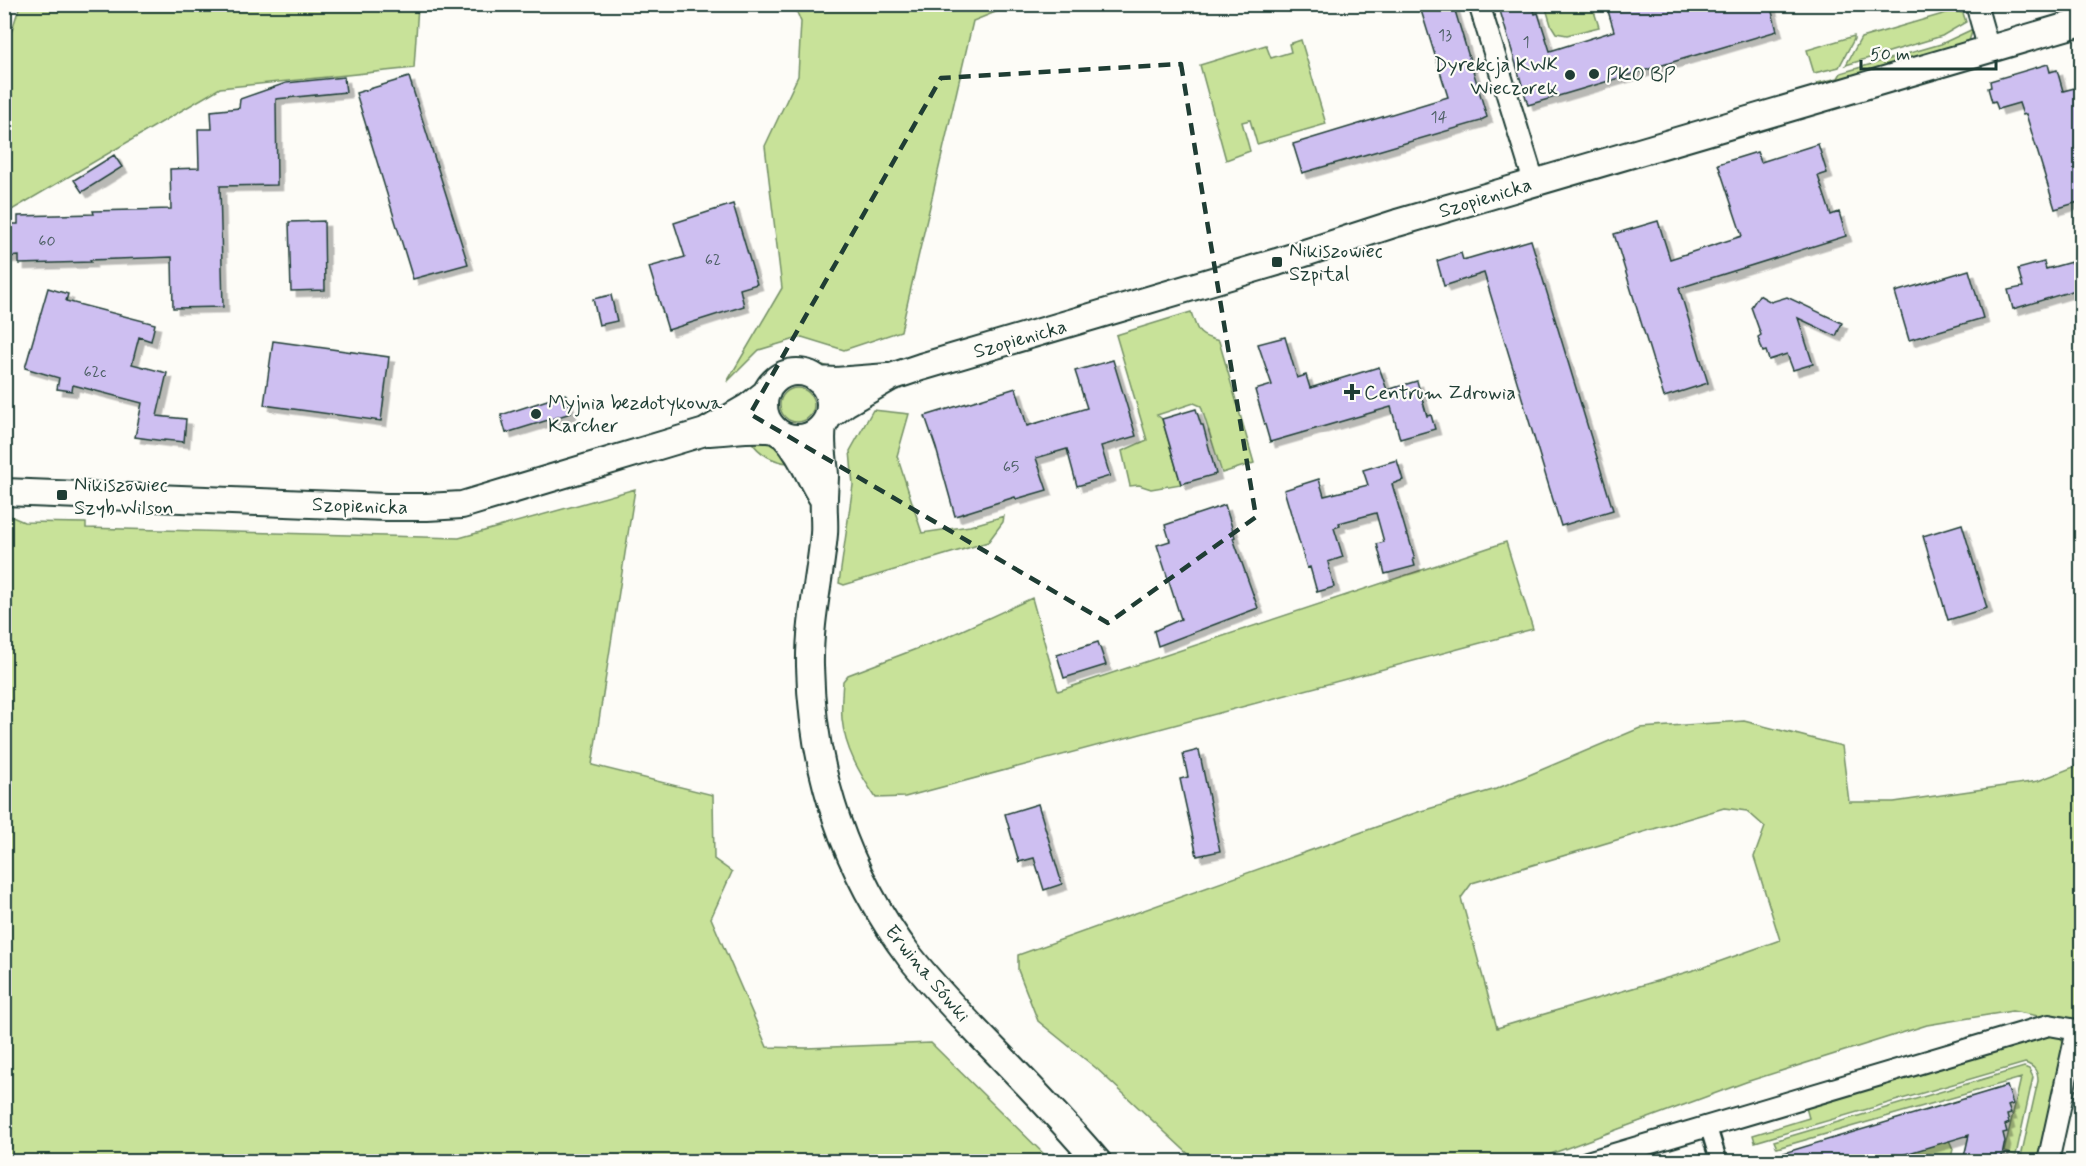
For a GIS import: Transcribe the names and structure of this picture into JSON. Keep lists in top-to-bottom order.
{
  "streets": {
    "street": ["Szopienicka", "Erwina Sówki"]
  },
  "crossings": [
    ["Szopienicka", "Erwina Sówki"]
  ],
  "places": {
    "other": ["PKO BP", "Dyrekcja KWK Wieczorek", "Myjnia bezdotykowa Karcher"],
    "transit": ["Nikiszowiec Szpital", "Nikiszowiec Szyb Wilson"],
    "health": ["Centrum Zdrowia"]
  },
  "house_numbers": [
    "13",
    "1",
    "14",
    "60",
    "62",
    "62c",
    "65"
  ],
  "scale_bar": "50 m"
}
